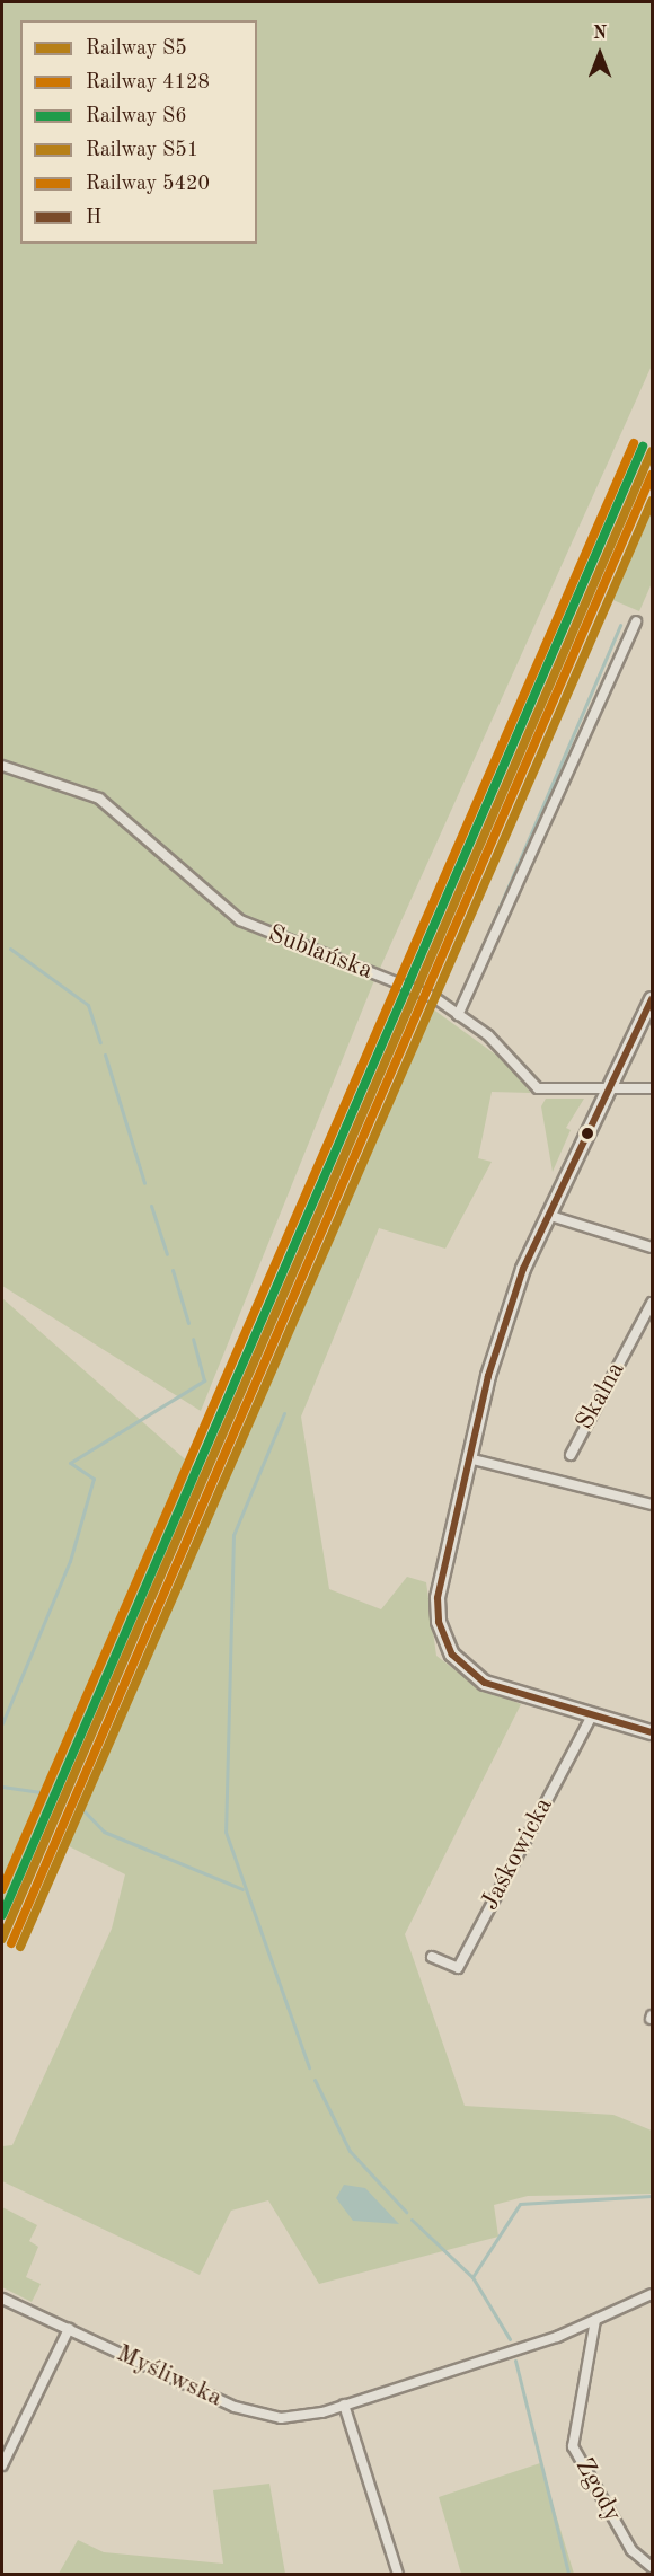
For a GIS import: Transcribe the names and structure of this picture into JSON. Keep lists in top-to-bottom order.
{
  "streets": {
    "street": [
      "Sublańska",
      "Skalna",
      "Jaśkowicka",
      "Myśliwska",
      "Zgody"
    ]
  },
  "crossings": [
    ["Myśliwska", "Zgody"]
  ],
  "lines": [
    "rail line 5420",
    "rail line S6",
    "rail line S5",
    "rail line 4128",
    "rail line S51",
    "transit line H"
  ],
  "legend": [
    "Railway S5",
    "Railway 4128",
    "Railway S6",
    "Railway S51",
    "Railway 5420",
    "H"
  ],
  "north": "top"
}
